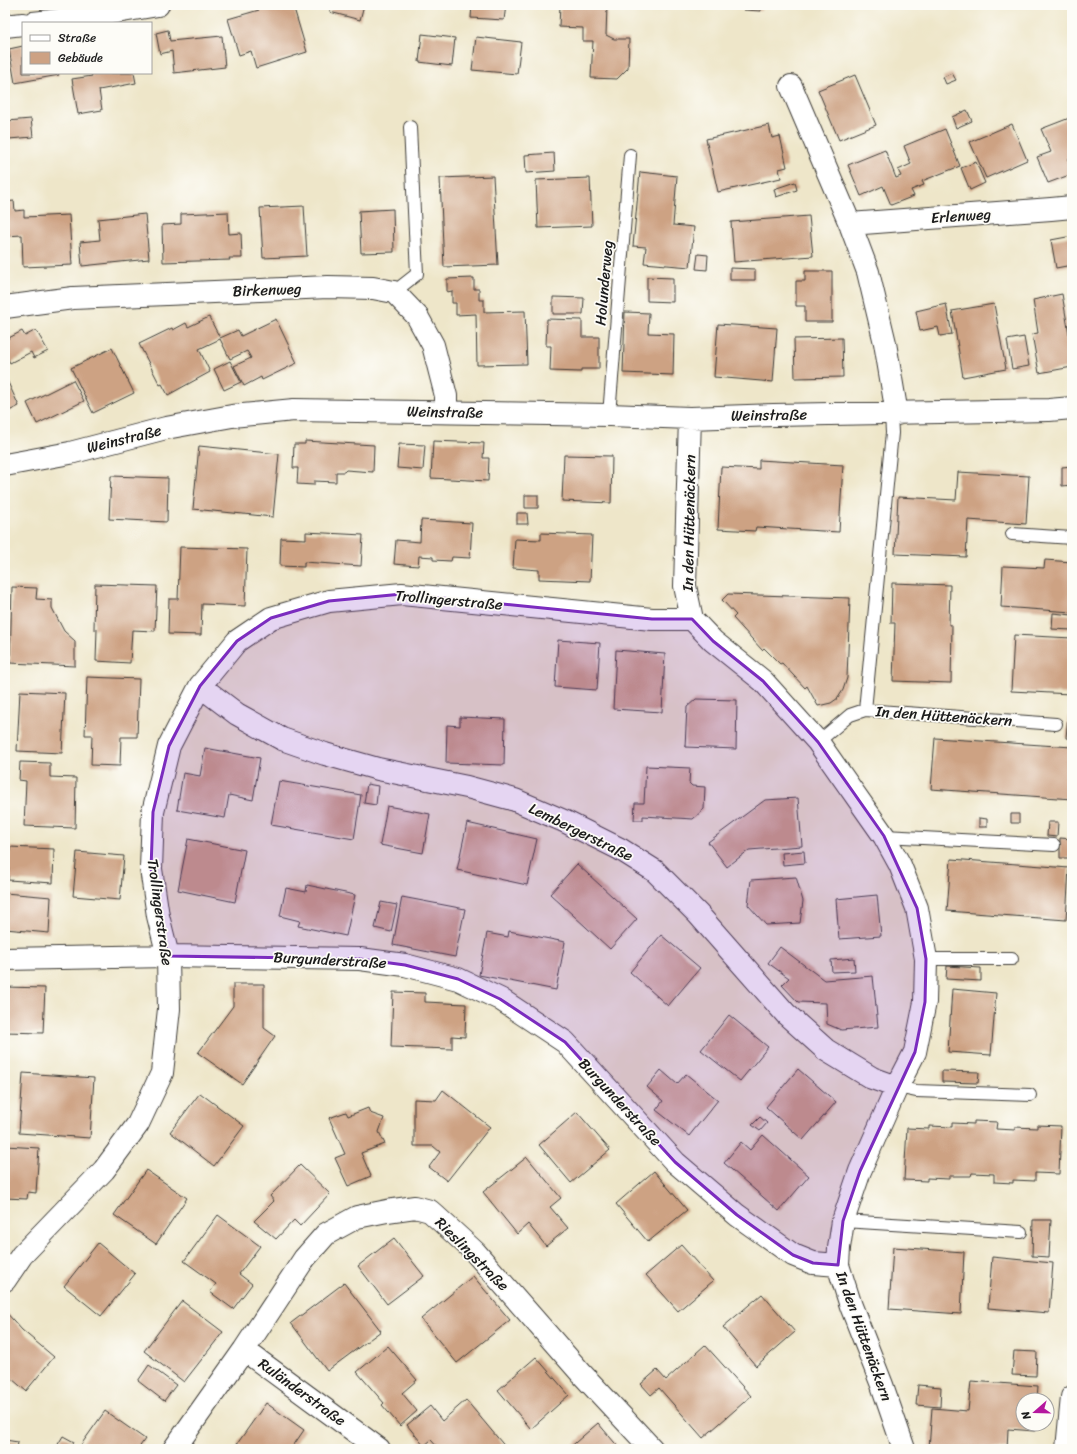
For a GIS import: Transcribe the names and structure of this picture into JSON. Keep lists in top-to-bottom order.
{
  "streets": {
    "street": [
      "Erlenweg",
      "Birkenweg",
      "Weinstraße",
      "In den Hüttenäckern",
      "Trollingerstraße",
      "Lembergerstraße",
      "Burgunderstraße",
      "Rieslingstraße",
      "Ruländerstraße"
    ],
    "lane": ["Holunderweg"]
  },
  "crossings": [
    ["Holunderweg", "Weinstraße"],
    ["Weinstraße", "In den Hüttenäckern"],
    ["In den Hüttenäckern", "Trollingerstraße"],
    ["In den Hüttenäckern", "Lembergerstraße"],
    ["In den Hüttenäckern", "Burgunderstraße"],
    ["Trollingerstraße", "Lembergerstraße"],
    ["Trollingerstraße", "Burgunderstraße"],
    ["Rieslingstraße", "Ruländerstraße"]
  ],
  "legend": ["Straße", "Gebäude"],
  "north": "left"
}
